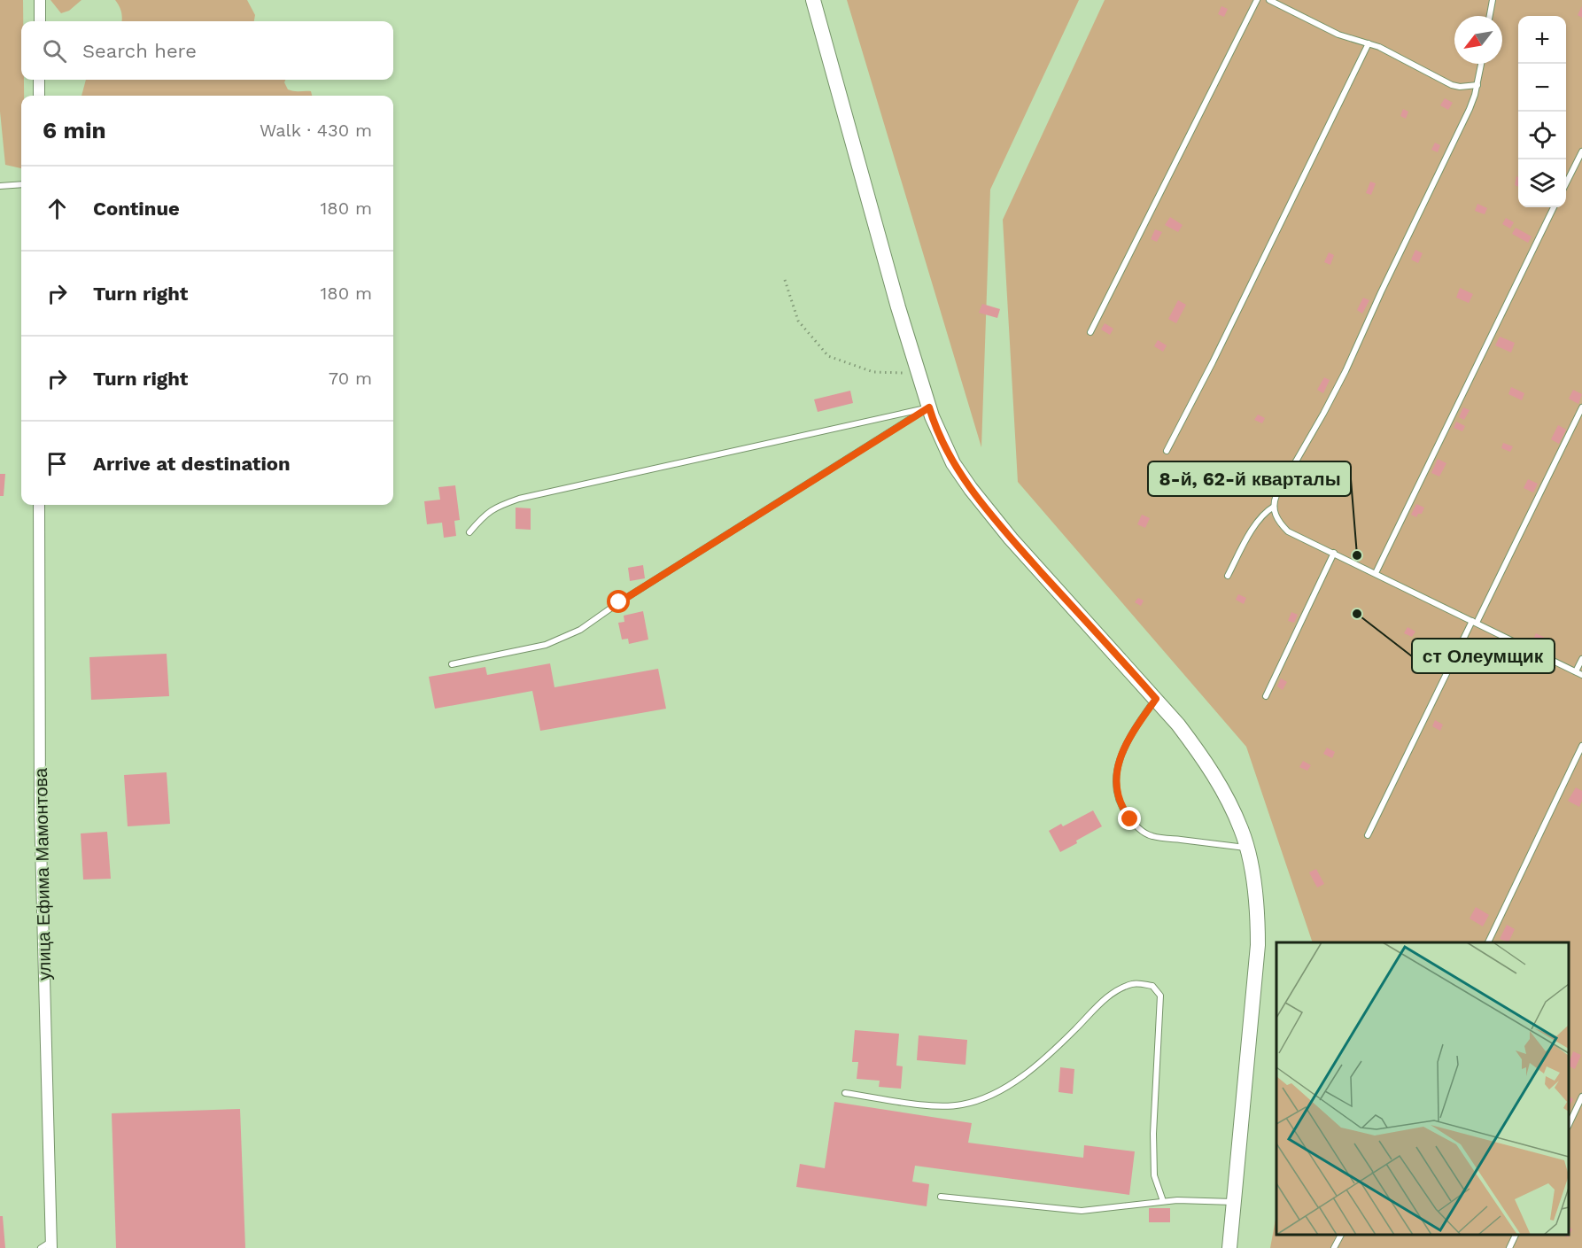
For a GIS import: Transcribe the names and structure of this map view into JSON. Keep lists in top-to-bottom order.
{
  "streets": {
    "street": ["улица Ефима Мамонтова"]
  },
  "places": ["8-й, 62-й кварталы", "ст Олеумщик"],
  "north": "bottom left",
  "page": {
    "map_buttons": ["+", "−"],
    "search": "Search here",
    "heading": ["6 min", "Walk · 430 m"],
    "list": [
      ["Continue", "180 m"],
      ["Turn right", "180 m"],
      ["Turn right", "70 m"],
      "Arrive at destination"
    ]
  }
}
